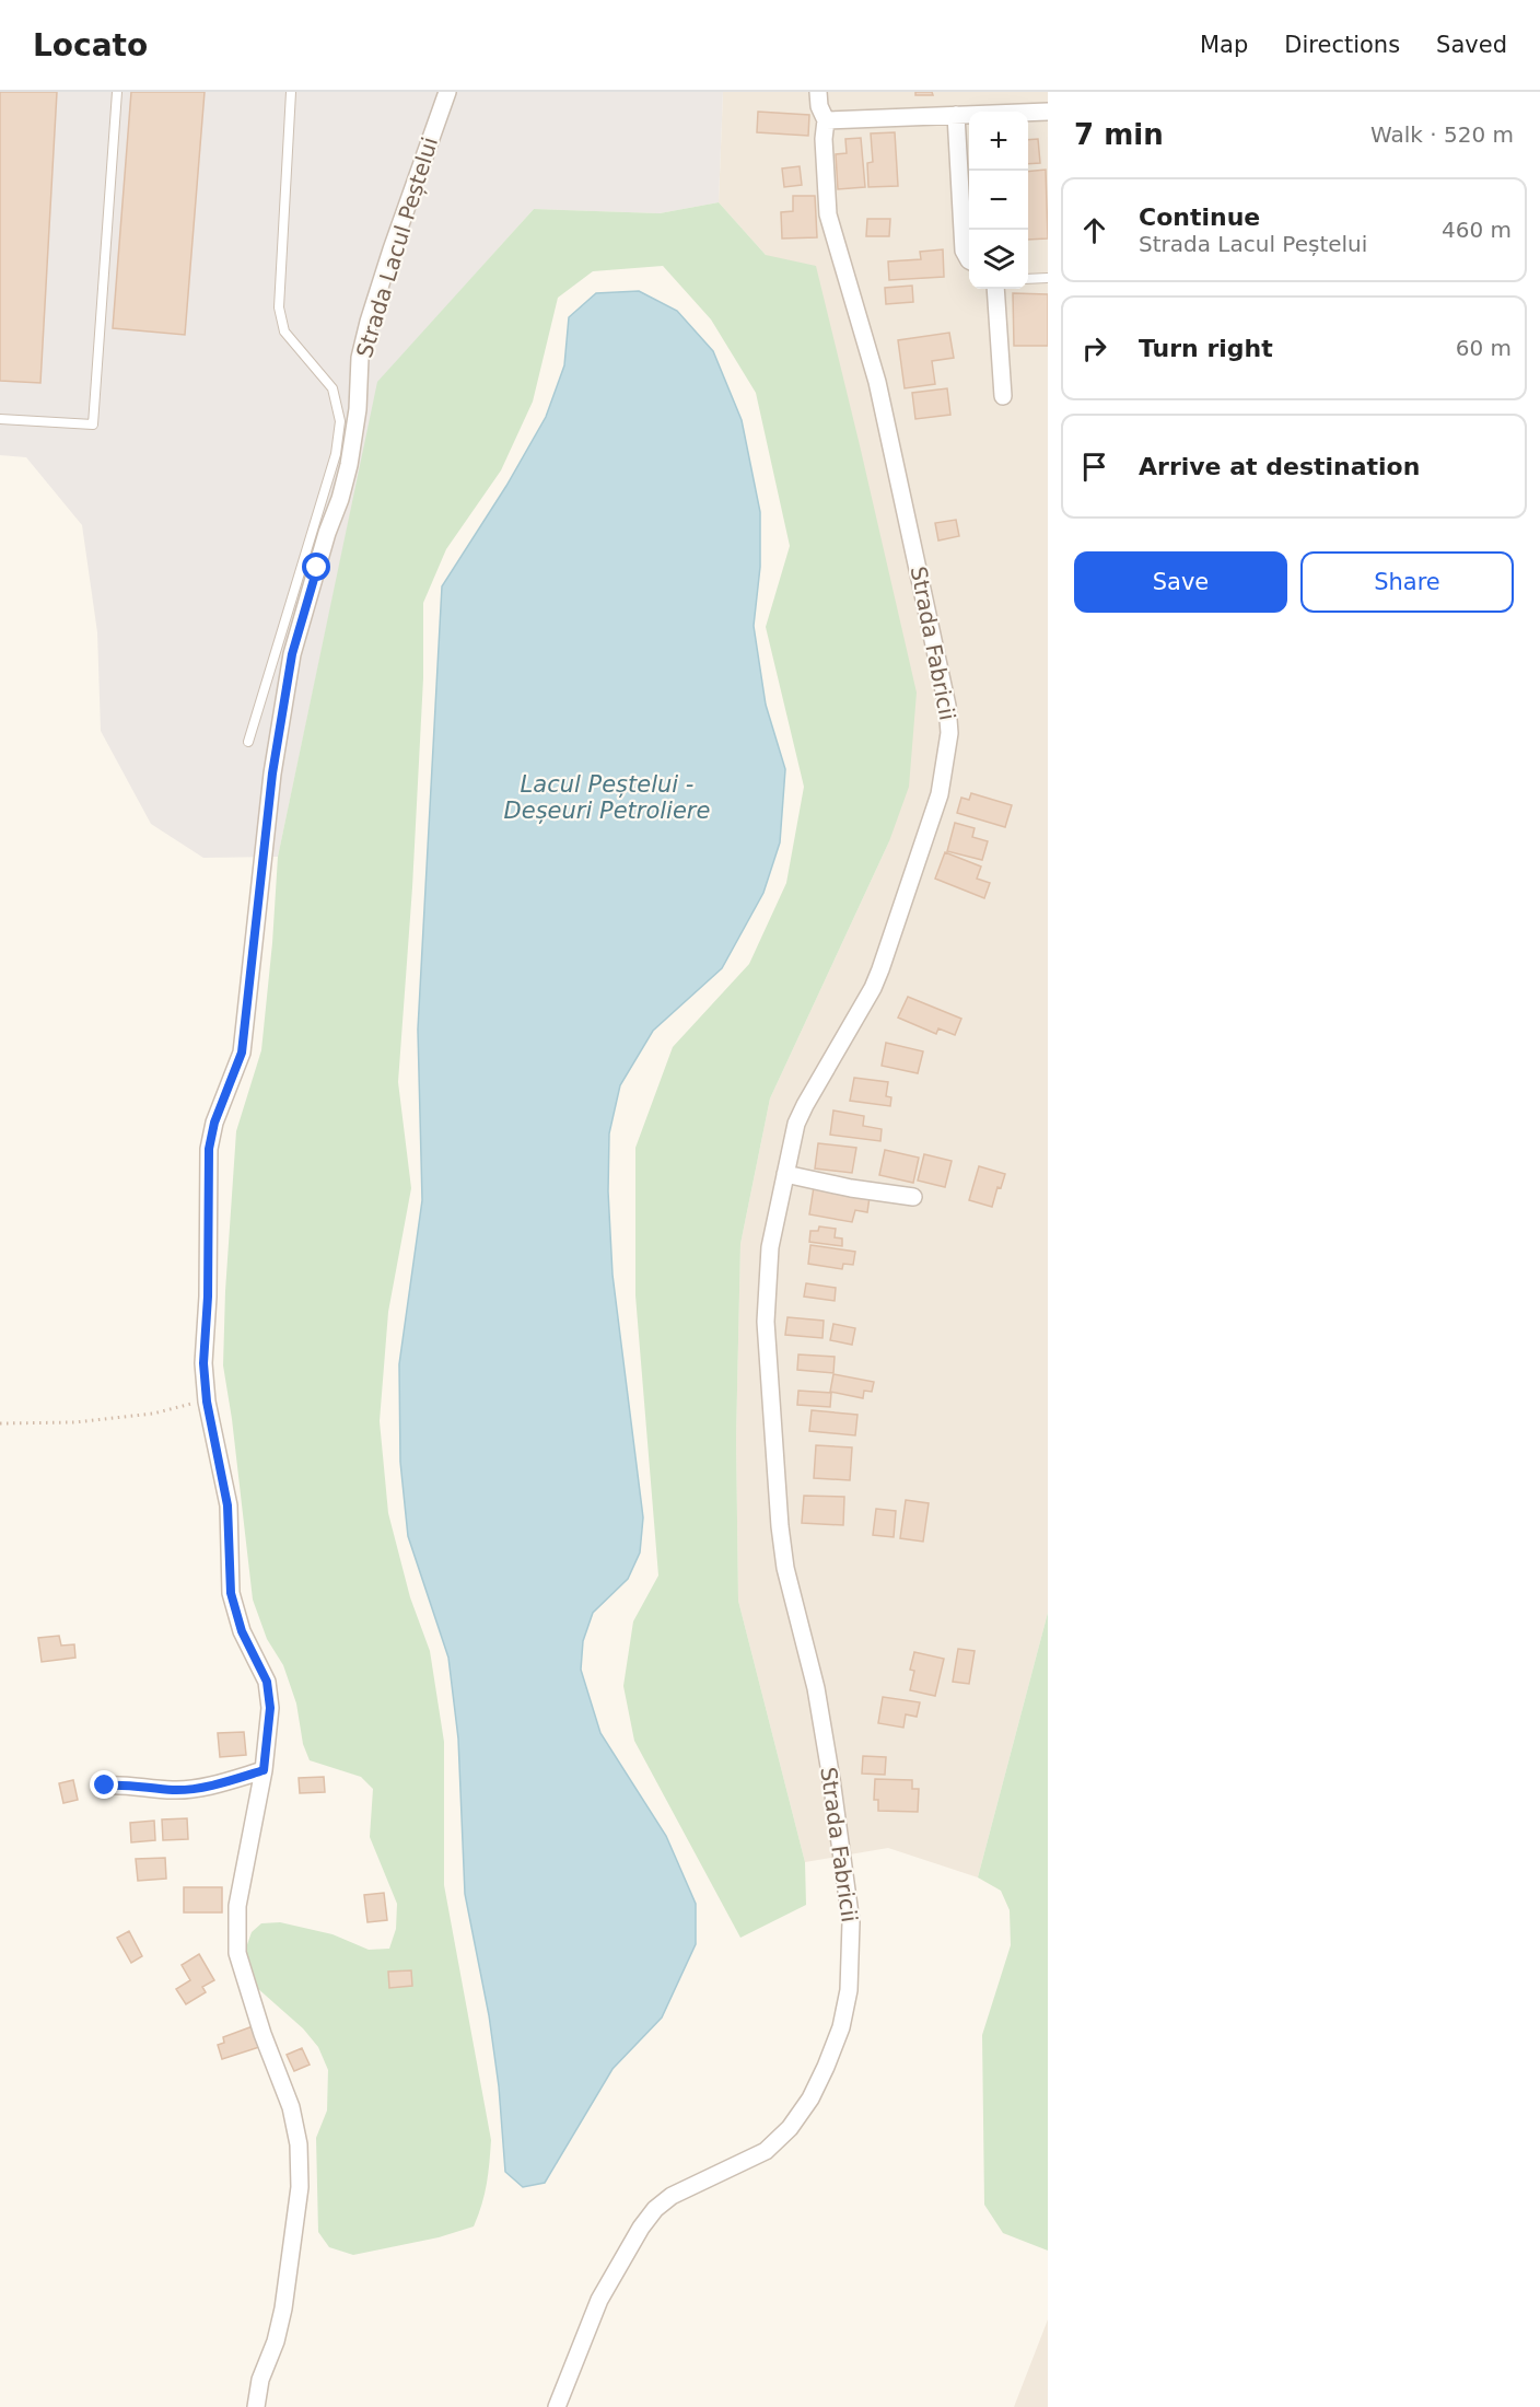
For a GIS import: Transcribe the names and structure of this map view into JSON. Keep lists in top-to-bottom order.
{
  "streets": {
    "street": ["Strada Lacul Peștelui", "Strada Fabricii"]
  },
  "water": ["Lacul Peștelui - Deșeuri Petroliere"],
  "page": {
    "header": "Locato",
    "nav": ["Map", "Directions", "Saved"],
    "heading": ["7 min", "Walk · 520 m"],
    "map_buttons": ["+", "−"],
    "list": [
      ["Continue", "Strada Lacul Peștelui", "460 m"],
      ["Turn right", "60 m"],
      "Arrive at destination"
    ],
    "buttons": ["Save", "Share"]
  }
}
